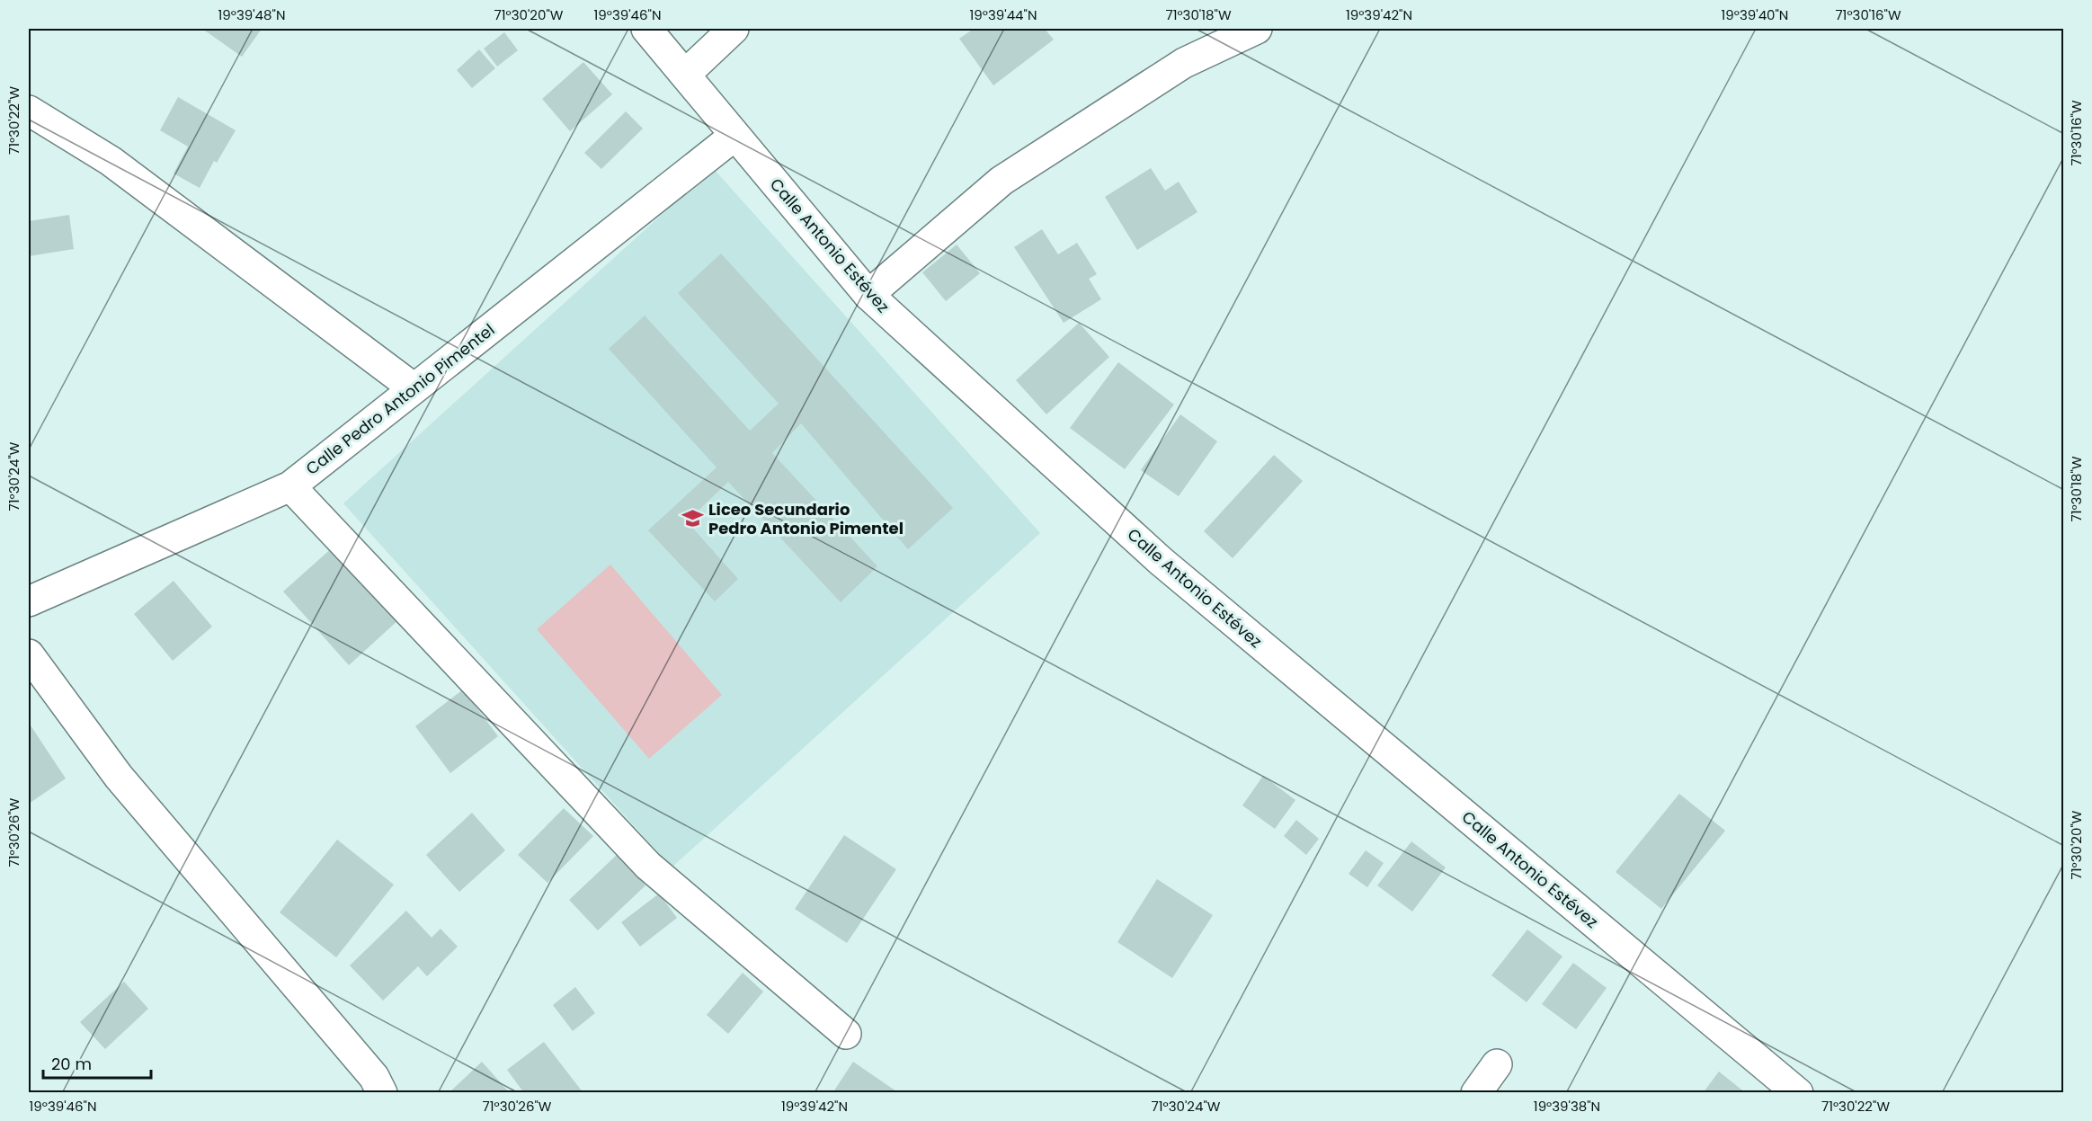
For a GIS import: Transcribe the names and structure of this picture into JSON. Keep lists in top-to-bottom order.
{
  "streets": {
    "street": ["Calle Antonio Estévez", "Calle Pedro Antonio Pimentel"]
  },
  "crossings": [
    ["Calle Antonio Estévez", "Calle Pedro Antonio Pimentel"]
  ],
  "places": {
    "school or university": ["Liceo Secundario Pedro Antonio Pimentel"]
  },
  "scale_bar": "20 m",
  "coordinates": [
    "19°39'48\"N",
    "71°30'20\"W",
    "19°39'46\"N",
    "19°39'44\"N",
    "71°30'18\"W",
    "19°39'42\"N",
    "19°39'40\"N",
    "71°30'16\"W",
    "71°30'22\"W",
    "71°30'24\"W",
    "71°30'26\"W",
    "19°39'38\"N"
  ]
}
